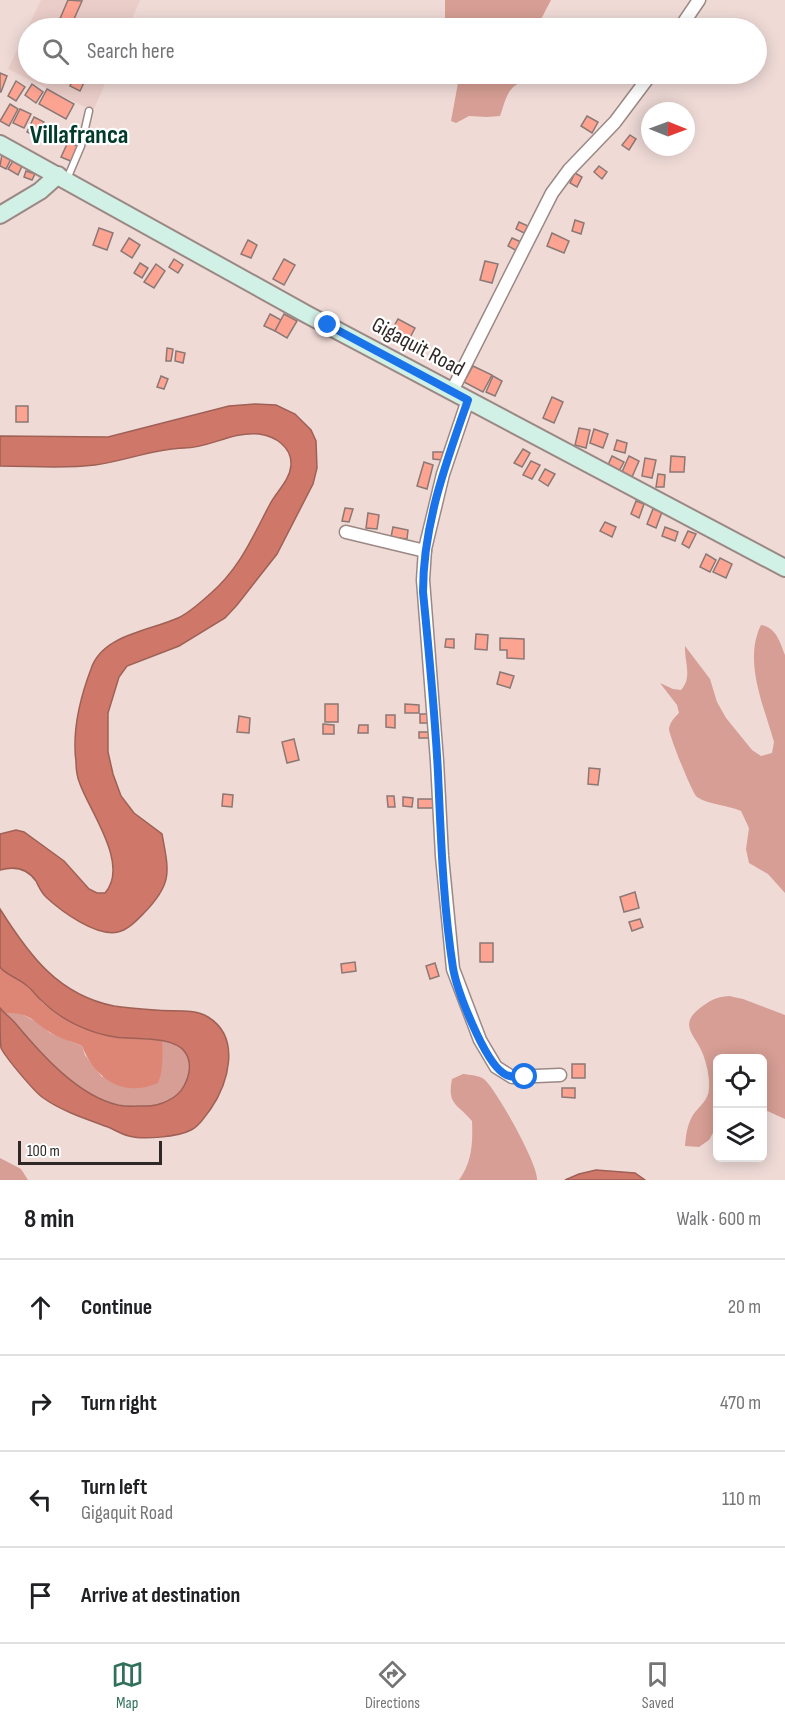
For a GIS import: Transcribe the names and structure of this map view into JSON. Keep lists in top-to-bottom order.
{
  "streets": {
    "main road": ["Gigaquit Road"]
  },
  "districts": ["Villafranca"],
  "scale_bar": "100 m",
  "north": "right",
  "page": {
    "search": "Search here",
    "scale": "100 m",
    "heading": ["8 min", "Walk · 600 m"],
    "list": [
      ["Continue", "20 m"],
      ["Turn right", "470 m"],
      ["Turn left", "Gigaquit Road", "110 m"],
      "Arrive at destination"
    ],
    "nav": ["Map", "Directions", "Saved"]
  }
}
